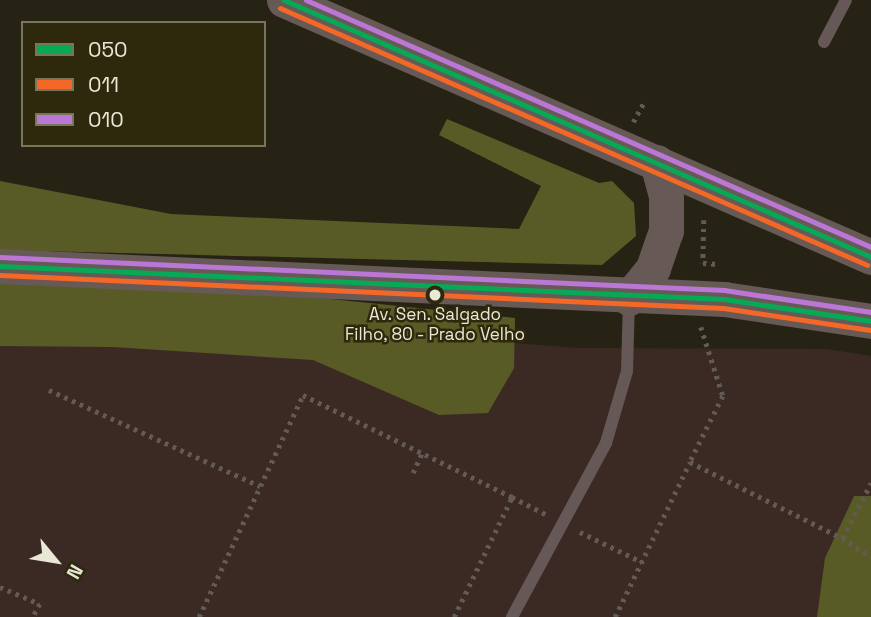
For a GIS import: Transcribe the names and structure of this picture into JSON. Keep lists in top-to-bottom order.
{
  "places": ["Av. Sen. Salgado Filho, 80 - Prado Velho"],
  "lines": ["transit line 050", "transit line 010", "transit line 011"],
  "legend": ["050", "011", "010"],
  "north": "bottom right"
}
